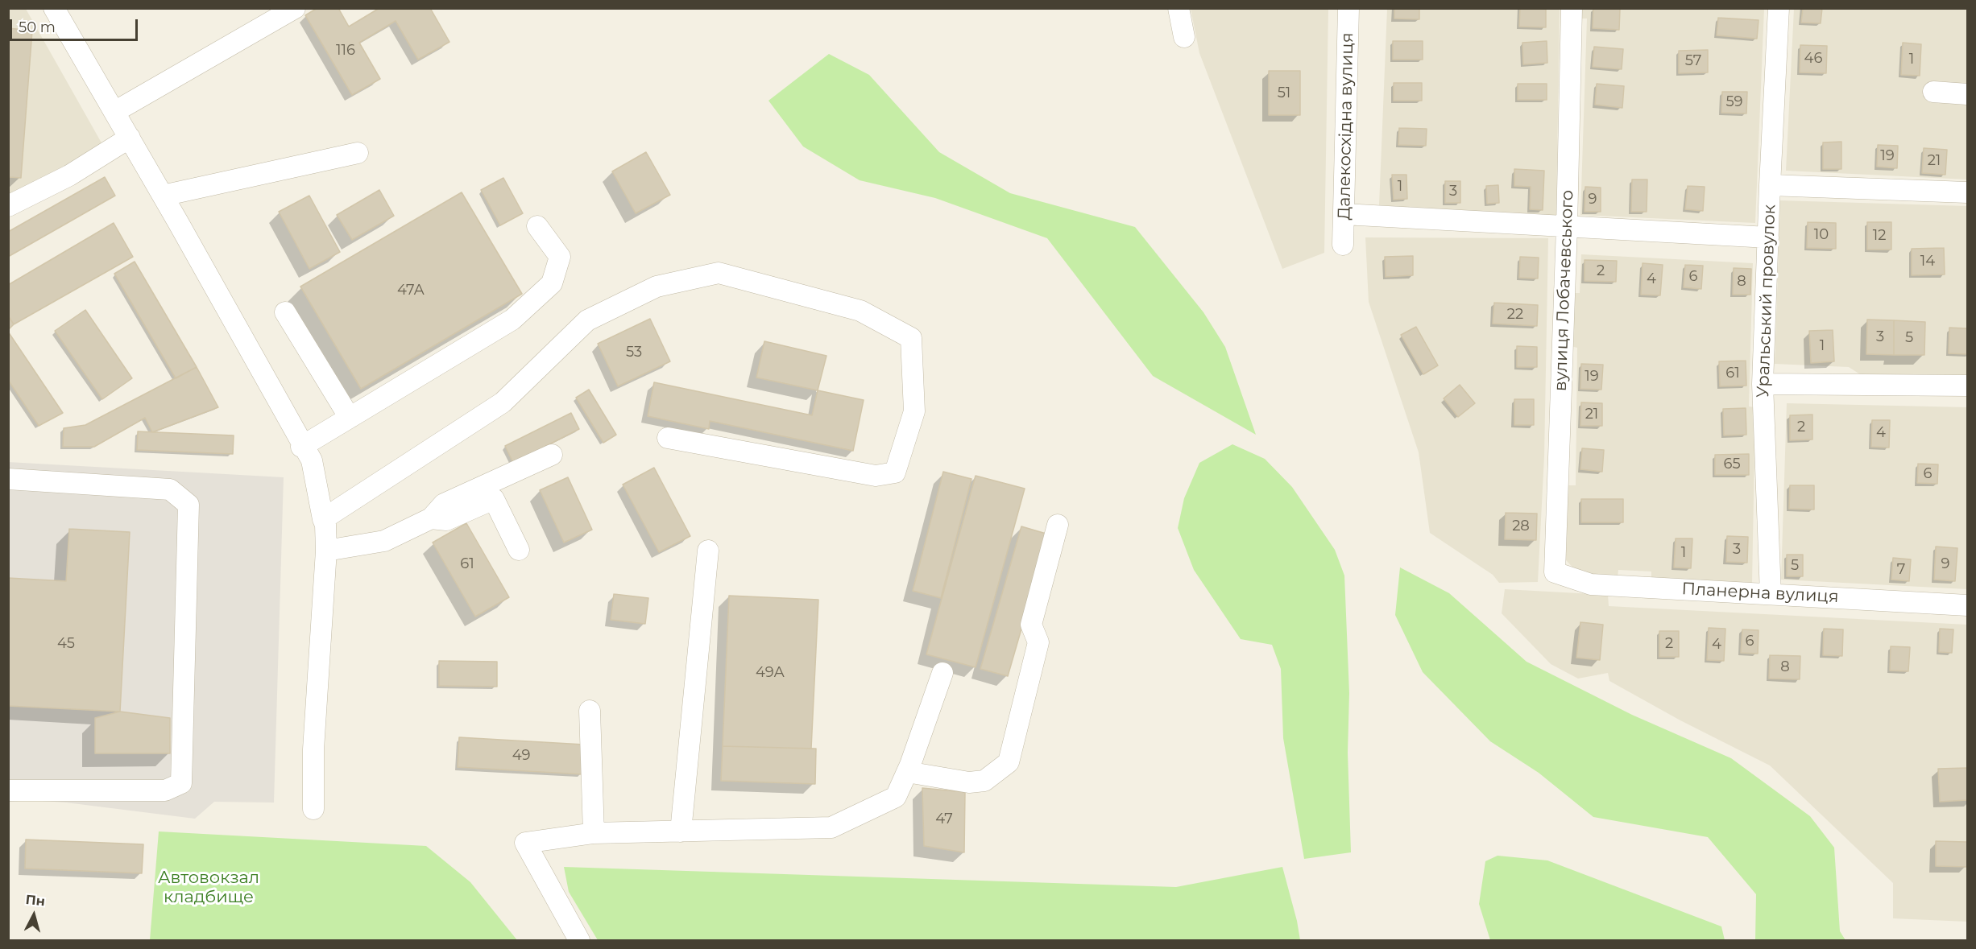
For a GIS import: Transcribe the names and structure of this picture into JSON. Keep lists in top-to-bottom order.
{
  "streets": {
    "street": [
      "Далекосхідна вулиця",
      "вулиця Лобачевського",
      "Уральський провулок",
      "Планерна вулиця"
    ]
  },
  "crossings": [
    ["вулиця Лобачевського", "Планерна вулиця"],
    ["Уральський провулок", "Планерна вулиця"]
  ],
  "parks": ["Автовокзал кладбище"],
  "house_numbers": [
    "116",
    "46",
    "1",
    "57",
    "51",
    "59",
    "19",
    "21",
    "1",
    "3",
    "9",
    "10",
    "12",
    "14",
    "2",
    "6",
    "4",
    "8",
    "47А",
    "22",
    "3",
    "5",
    "1",
    "53",
    "61",
    "19",
    "21",
    "2",
    "4",
    "65",
    "6",
    "28",
    "3",
    "1",
    "61",
    "9",
    "5",
    "7",
    "6",
    "45",
    "2",
    "4",
    "8",
    "49А",
    "49",
    "47"
  ],
  "scale_bar": "50 m",
  "north": "top"
}
